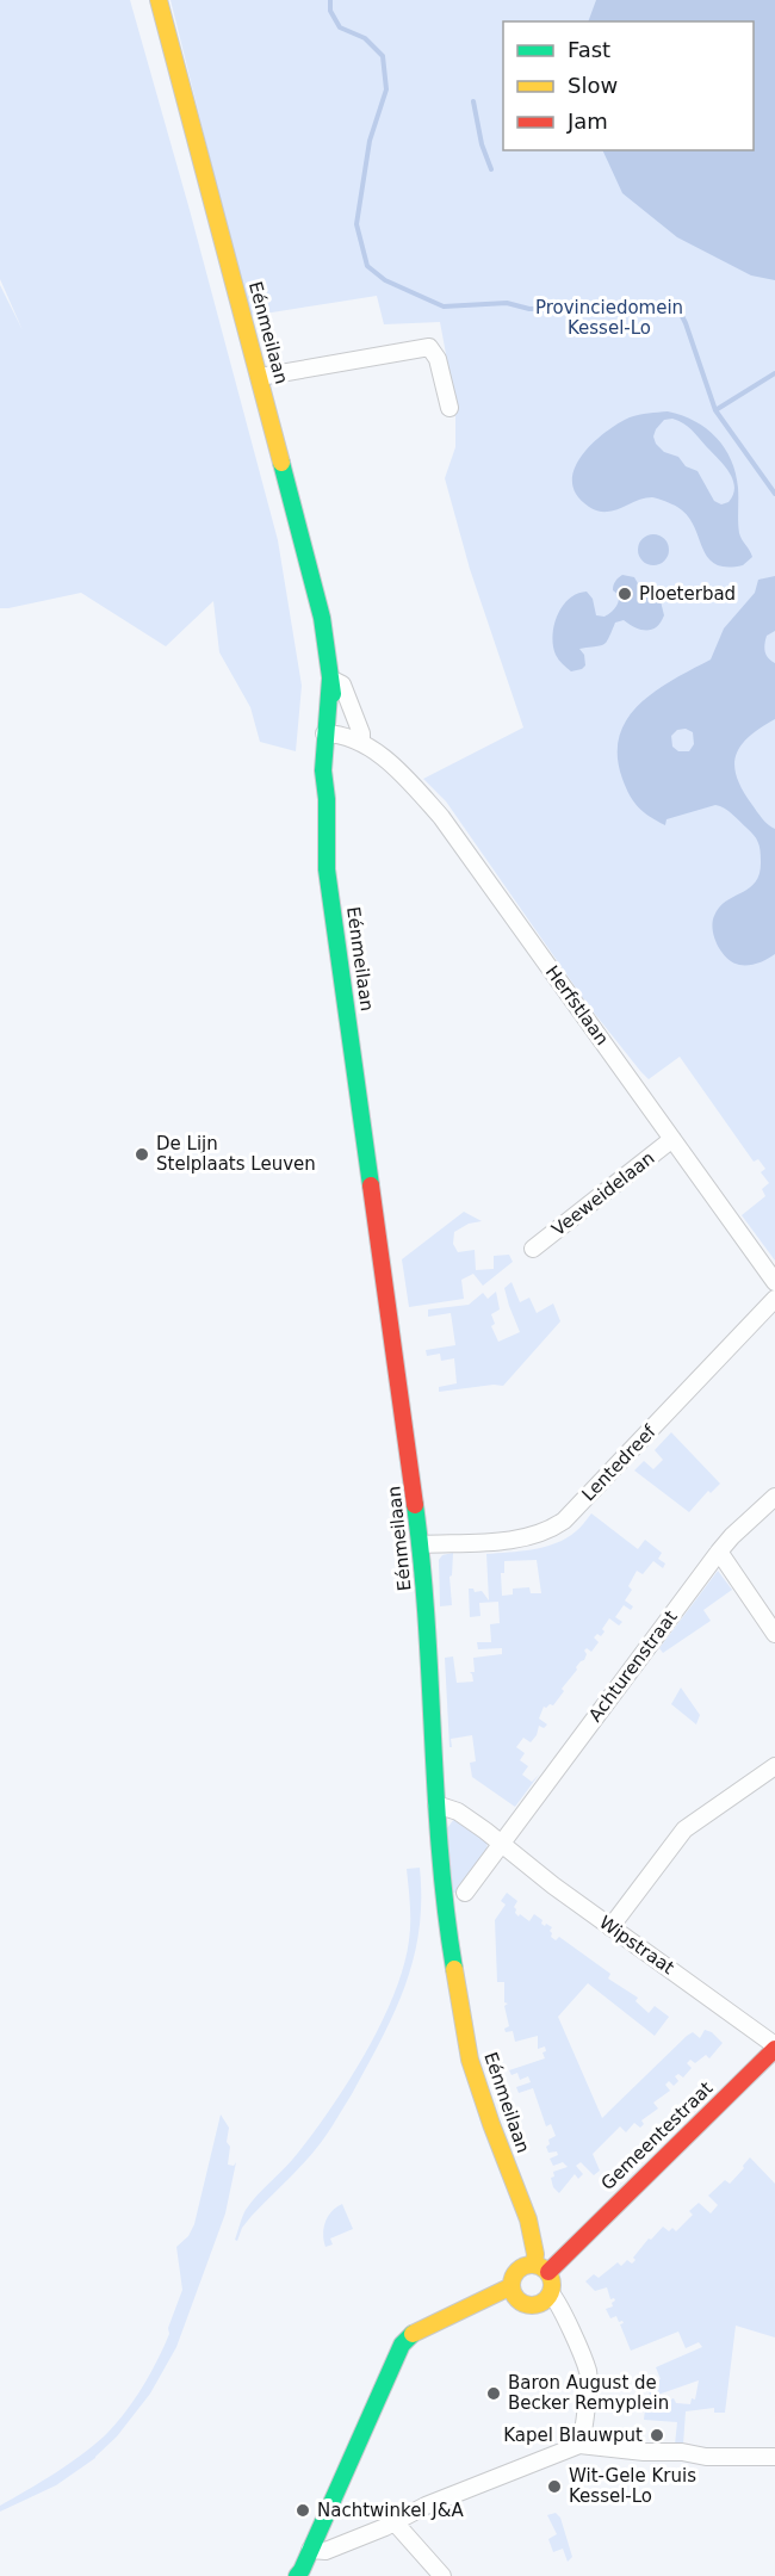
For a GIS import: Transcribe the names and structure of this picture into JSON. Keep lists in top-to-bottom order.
{
  "streets": {
    "street": [
      "Eénmeilaan",
      "Herfstlaan",
      "Veeweidelaan",
      "Lentedreef",
      "Achturenstraat",
      "Wipstraat",
      "Gemeentestraat"
    ]
  },
  "crossings": [
    ["Eénmeilaan", "Herfstlaan"],
    ["Eénmeilaan", "Lentedreef"],
    ["Eénmeilaan", "Wipstraat"],
    ["Eénmeilaan", "Gemeentestraat"],
    ["Herfstlaan", "Veeweidelaan"],
    ["Achturenstraat", "Wipstraat"],
    ["Wipstraat", "Gemeentestraat"]
  ],
  "parks": ["Provinciedomein Kessel-Lo"],
  "places": [
    "Ploeterbad",
    "De Lijn Stelplaats Leuven",
    "Baron August de Becker Remyplein",
    "Kapel Blauwput",
    "Wit-Gele Kruis Kessel-Lo",
    "Nachtwinkel J&A"
  ],
  "legend": ["Fast", "Slow", "Jam"]
}
